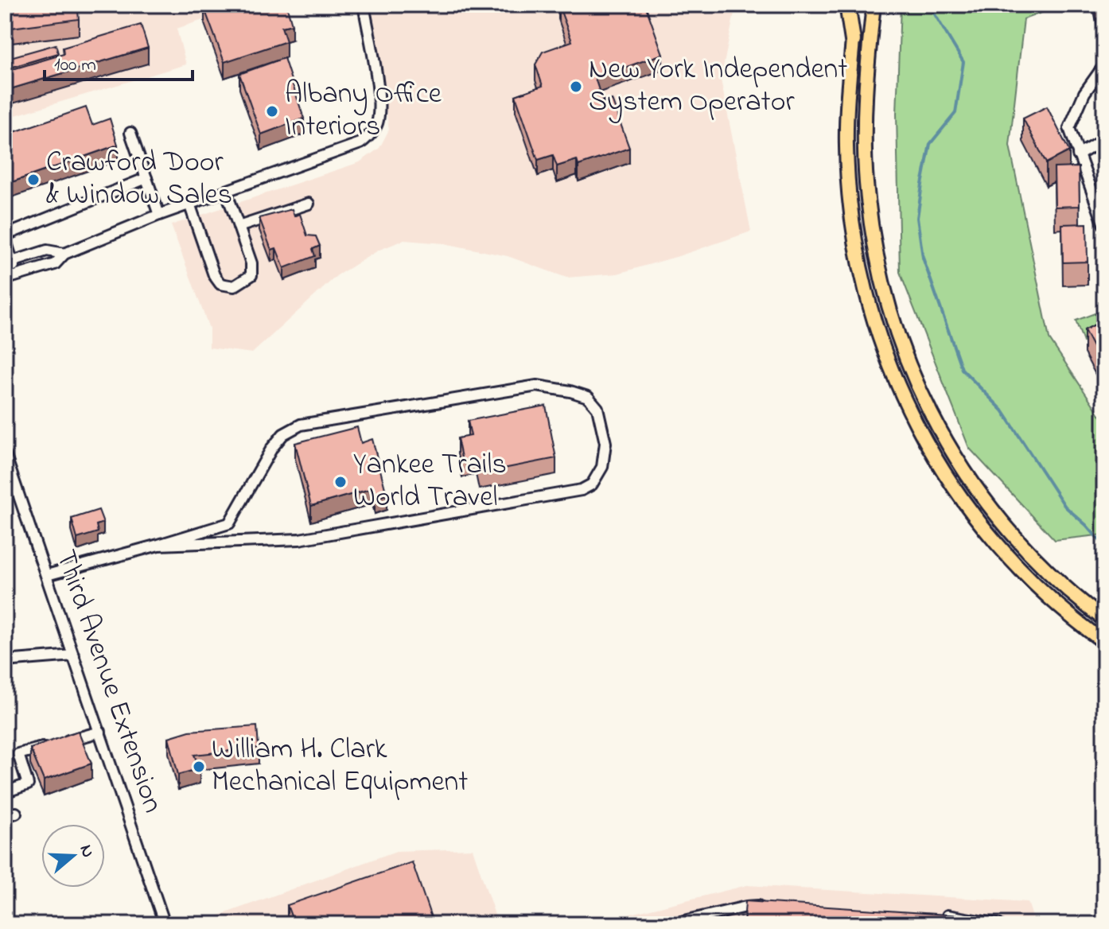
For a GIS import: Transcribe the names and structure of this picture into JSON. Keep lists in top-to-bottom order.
{
  "streets": {
    "street": ["Third Avenue Extension"]
  },
  "places": [
    "New York Independent System Operator",
    "Albany Office Interiors",
    "Crawford Door & Window Sales",
    "Yankee Trails World Travel",
    "William H. Clark Mechanical Equipment"
  ],
  "scale_bar": "100 m",
  "north": "right"
}
